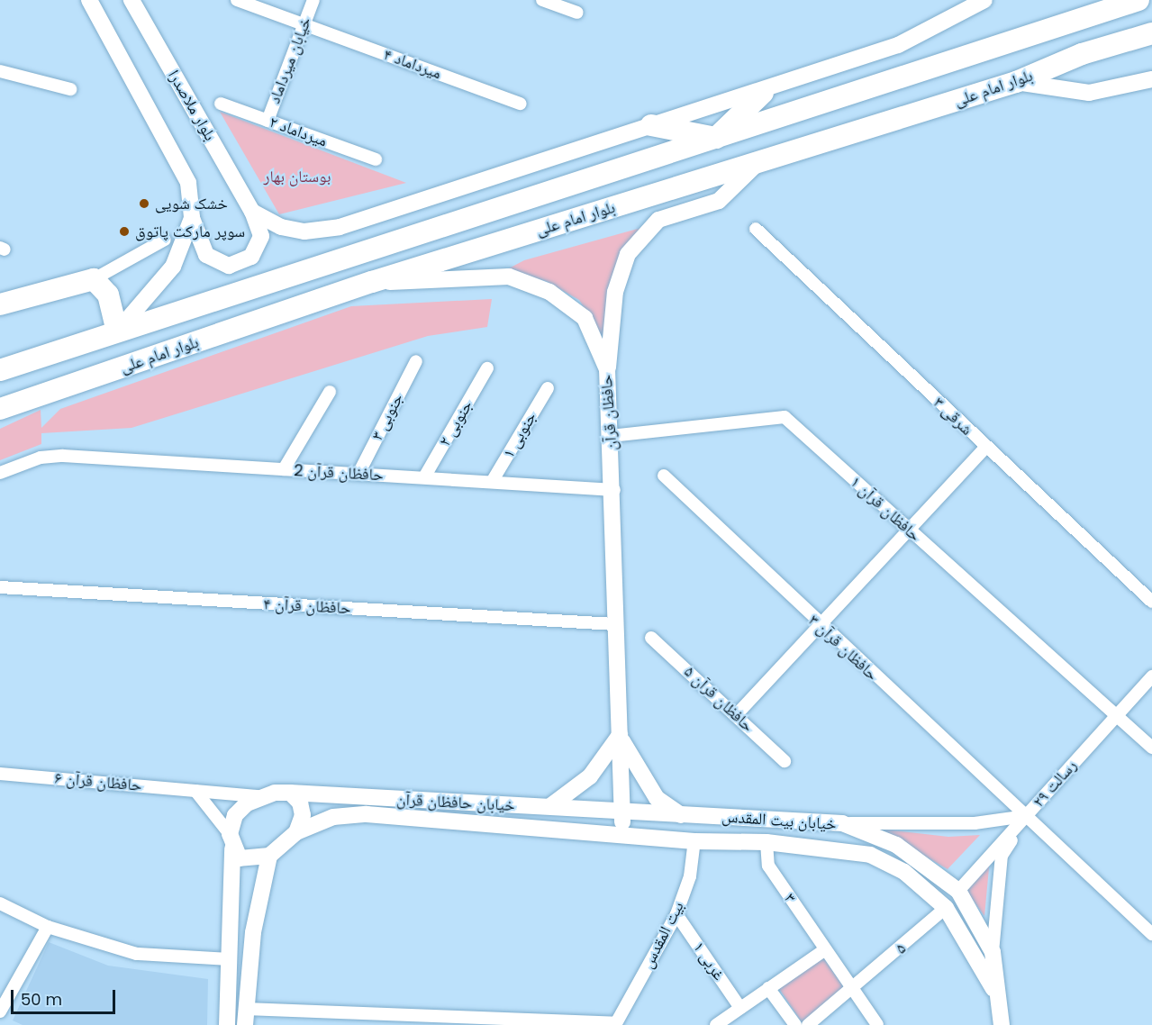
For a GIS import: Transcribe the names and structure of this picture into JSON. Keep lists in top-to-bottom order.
{
  "streets": {
    "highway": ["بلوار امام علی"],
    "street": [
      "خیابان میرداماد",
      "میرداماد ۴",
      "بلوار ملاصدرا",
      "میرداماد ۲",
      "حافظان قرآن",
      "۳ شرقی",
      "جنوبی ۳",
      "جنوبی ۲",
      "جنوبی ۱",
      "حافظان قرآن 2",
      "حافظان قرآن ۱",
      "حافظان قرآن ۴",
      "حافظان قرآن ۳",
      "حافظان قرآن ۵",
      "حافظان قرآن ۶",
      "رسالت ۲۹",
      "خیابان حافظان قرآن",
      "خیابان بیت المقدس",
      "۳",
      "بیت المقدس",
      "۵",
      "۱ غربی"
    ]
  },
  "crossings": [
    ["خیابان میرداماد", "میرداماد ۴"],
    ["خیابان میرداماد", "میرداماد ۲"],
    ["بلوار امام علی", "حافظان قرآن"],
    ["حافظان قرآن", "حافظان قرآن 2"],
    ["حافظان قرآن", "حافظان قرآن ۱"],
    ["حافظان قرآن", "حافظان قرآن ۴"],
    ["حافظان قرآن", "خیابان حافظان قرآن"],
    ["حافظان قرآن", "خیابان بیت المقدس"],
    ["جنوبی ۳", "حافظان قرآن 2"],
    ["جنوبی ۲", "حافظان قرآن 2"],
    ["جنوبی ۱", "حافظان قرآن 2"],
    ["حافظان قرآن ۱", "رسالت ۲۹"],
    ["حافظان قرآن ۳", "رسالت ۲۹"],
    ["حافظان قرآن ۶", "خیابان حافظان قرآن"],
    ["رسالت ۲۹", "خیابان بیت المقدس"],
    ["خیابان حافظان قرآن", "خیابان بیت المقدس"],
    ["خیابان بیت المقدس", "۳"],
    ["خیابان بیت المقدس", "بیت المقدس"],
    ["خیابان بیت المقدس", "۵"],
    ["۳", "۵"],
    ["بیت المقدس", "۱ غربی"]
  ],
  "parks": ["بوستان بهار"],
  "places": ["خشک شویی", "سوپر مارکت پاتوق"],
  "scale_bar": "50 m"
}
